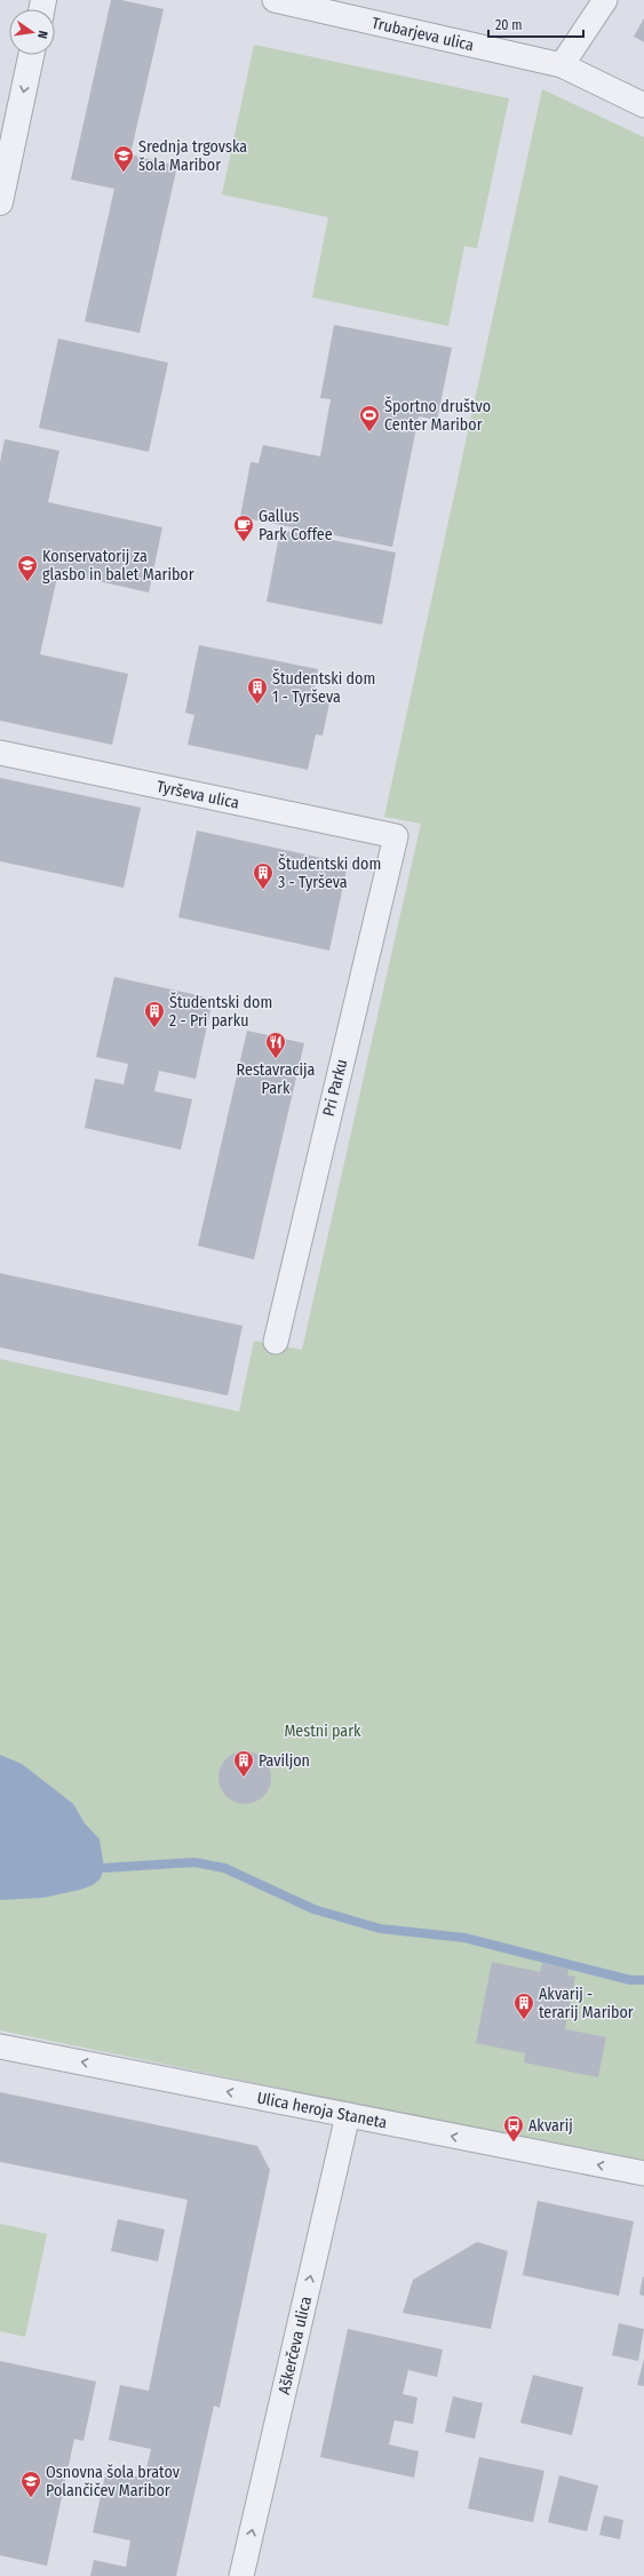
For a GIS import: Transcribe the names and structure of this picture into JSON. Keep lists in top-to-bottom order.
{
  "streets": {
    "street": [
      "Trubarjeva ulica",
      "Tyrševa ulica",
      "Pri Parku",
      "Ulica heroja Staneta",
      "Aškerčeva ulica"
    ]
  },
  "crossings": [
    ["Tyrševa ulica", "Pri Parku"],
    ["Ulica heroja Staneta", "Aškerčeva ulica"]
  ],
  "one_way": ["Ulica heroja Staneta", "Aškerčeva ulica"],
  "parks": ["Mestni park"],
  "places": {
    "school or university": ["Srednja trgovska šola Maribor", "Konservatorij za glasbo in balet Maribor", "Osnovna šola bratov Polančičev Maribor"],
    "sports": ["Športno društvo Center Maribor"],
    "cafe": ["Gallus Park Coffee"],
    "building": [
      "Študentski dom 1 - Tyrševa",
      "Študentski dom 3 - Tyrševa",
      "Študentski dom 2 - Pri parku",
      "Paviljon",
      "Akvarij - terarij Maribor"
    ],
    "restaurant": ["Restavracija Park"],
    "bus stop": ["Akvarij"]
  },
  "scale_bar": "20 m",
  "north": "right"
}
